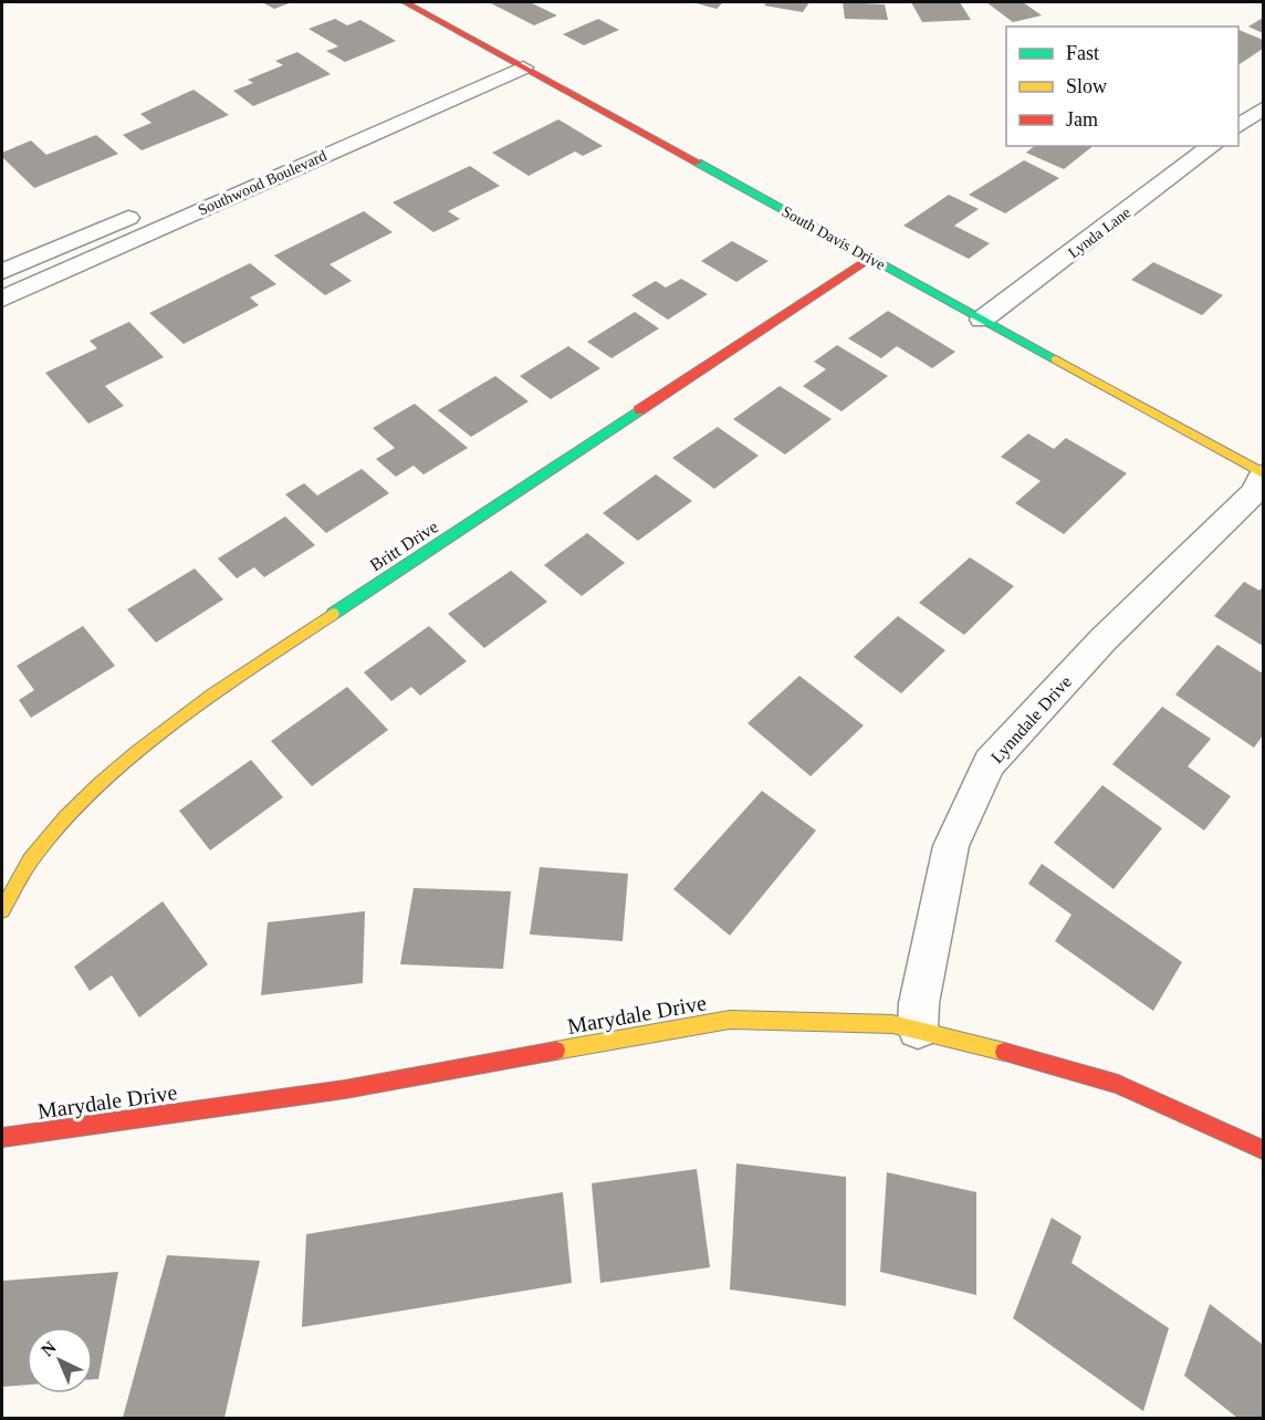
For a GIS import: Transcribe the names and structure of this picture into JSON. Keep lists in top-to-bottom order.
{
  "streets": {
    "street": [
      "Southwood Boulevard",
      "Lynda Lane",
      "South Davis Drive",
      "Britt Drive",
      "Lynndale Drive",
      "Marydale Drive"
    ]
  },
  "crossings": [
    ["Southwood Boulevard", "South Davis Drive"],
    ["Lynda Lane", "South Davis Drive"],
    ["South Davis Drive", "Britt Drive"],
    ["South Davis Drive", "Lynndale Drive"],
    ["Lynndale Drive", "Marydale Drive"]
  ],
  "legend": ["Fast", "Slow", "Jam"],
  "north": "top left"
}
